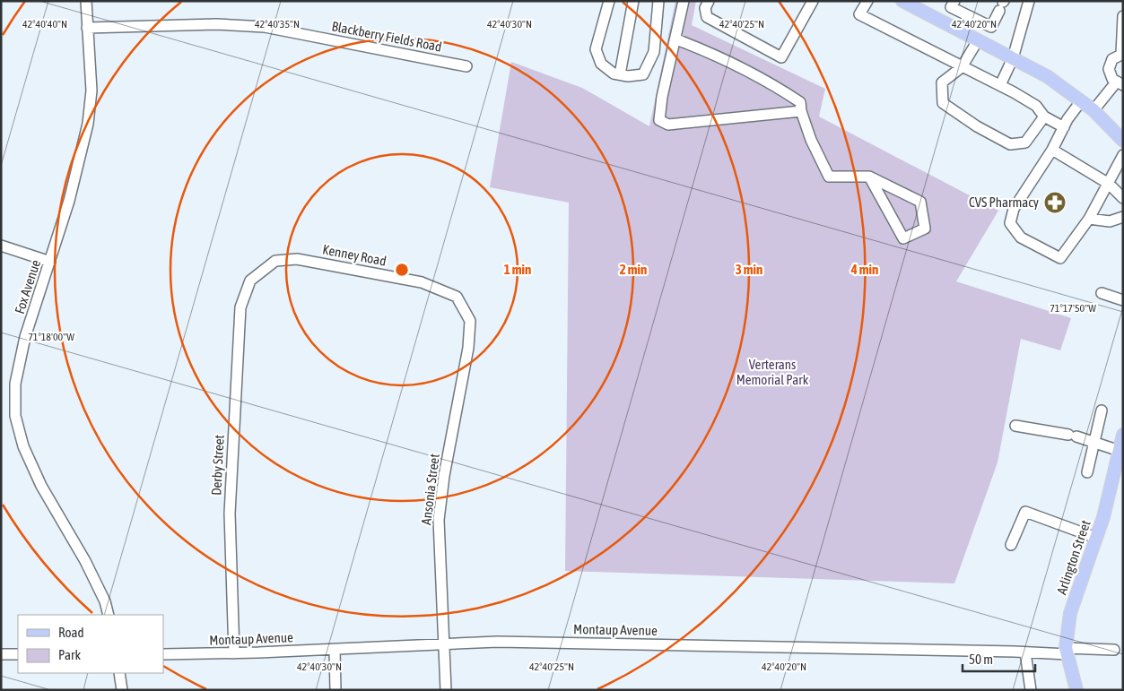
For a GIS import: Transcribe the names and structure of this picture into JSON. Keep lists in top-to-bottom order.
{
  "streets": {
    "main road": ["Arlington Street"],
    "street": [
      "Blackberry Fields Road",
      "Kenney Road",
      "Fox Avenue",
      "Derby Street",
      "Ansonia Street",
      "Montaup Avenue"
    ]
  },
  "crossings": [
    ["Blackberry Fields Road", "Fox Avenue"],
    ["Kenney Road", "Derby Street"],
    ["Kenney Road", "Ansonia Street"],
    ["Derby Street", "Montaup Avenue"],
    ["Ansonia Street", "Montaup Avenue"],
    ["Arlington Street", "Montaup Avenue"]
  ],
  "parks": ["Verterans Memorial Park"],
  "places": {
    "pharmacy": ["CVS Pharmacy"]
  },
  "legend": ["Road", "Park"],
  "scale_bar": "50 m",
  "coordinates": [
    "42°40'40\"N",
    "42°40'35\"N",
    "42°40'30\"N",
    "42°40'25\"N",
    "42°40'20\"N",
    "71°17'50\"W",
    "71°18'00\"W"
  ],
  "rings": [
    "1 min",
    "2 min",
    "3 min",
    "4 min"
  ]
}
